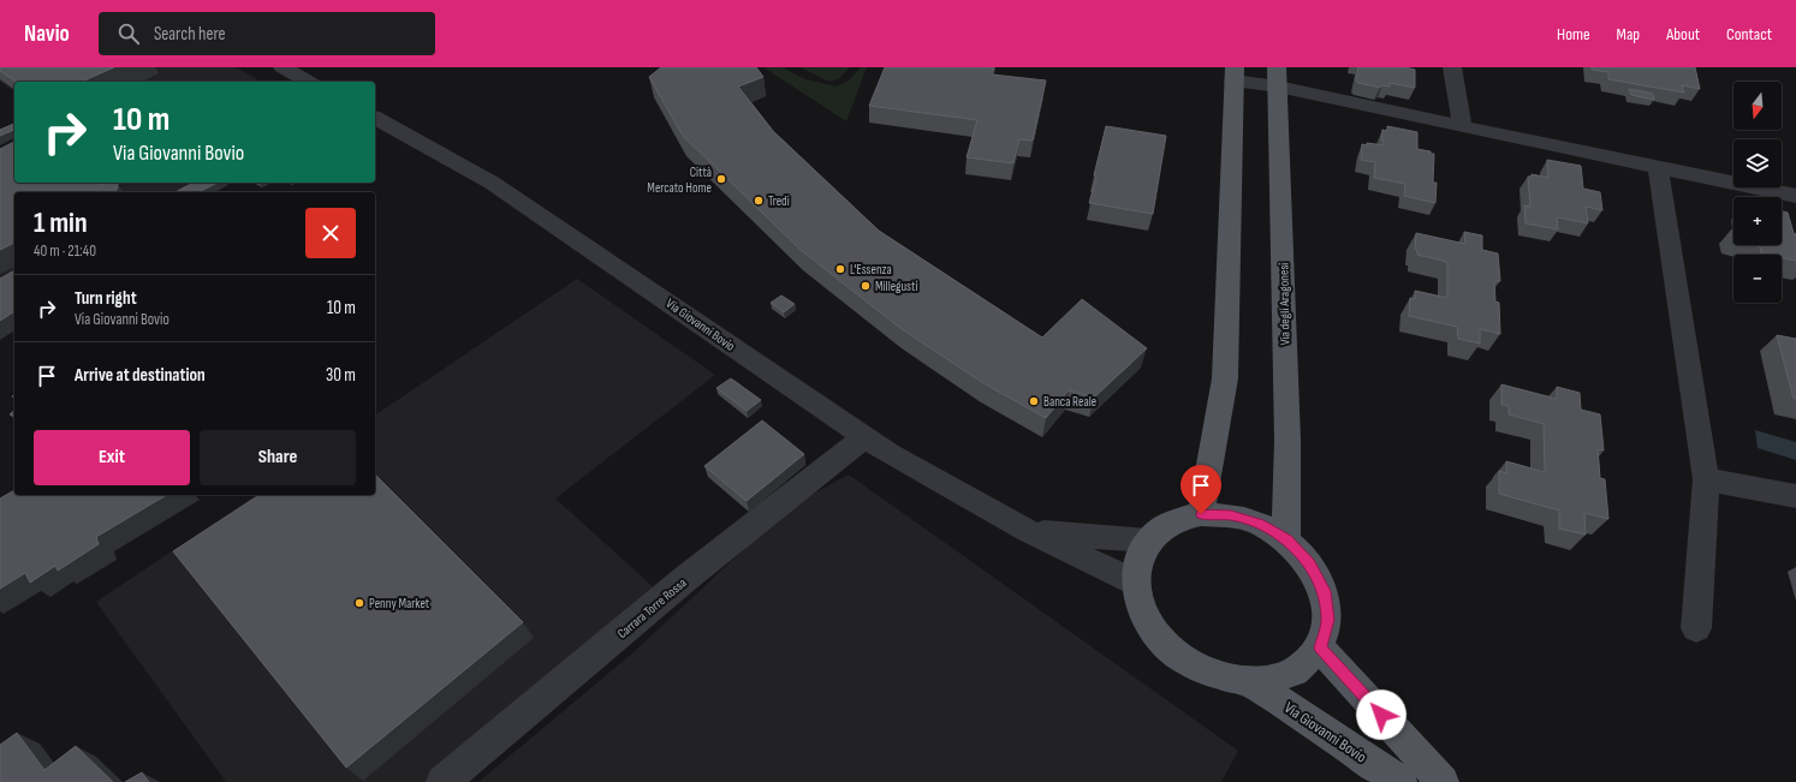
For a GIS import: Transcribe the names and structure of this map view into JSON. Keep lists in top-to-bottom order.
{
  "streets": {
    "main road": ["Via degli Aragonesi", "Via Giovanni Bovio"],
    "street": ["Carrara Torre Rossa"]
  },
  "crossings": [
    ["Via degli Aragonesi", "Via Giovanni Bovio"],
    ["Via Giovanni Bovio", "Carrara Torre Rossa"]
  ],
  "places": [
    "Città Mercato Home",
    "Tredì",
    "L'Essenza",
    "Millegusti",
    "Banca Reale",
    "Penny Market"
  ],
  "north": "bottom",
  "page": {
    "header": "Navio",
    "search": "Search here",
    "nav": [
      "Home",
      "Map",
      "About",
      "Contact"
    ],
    "map_buttons": ["+", "−"],
    "turn": ["10 m", "Via Giovanni Bovio"],
    "heading": ["1 min", "40 m · 21:40"],
    "list": [
      {
        "name": "Turn right",
        "note": "Via Giovanni Bovio",
        "value": "10 m"
      },
      {
        "name": "Arrive at destination",
        "value": "30 m"
      }
    ],
    "buttons": ["Exit", "Share"]
  }
}
